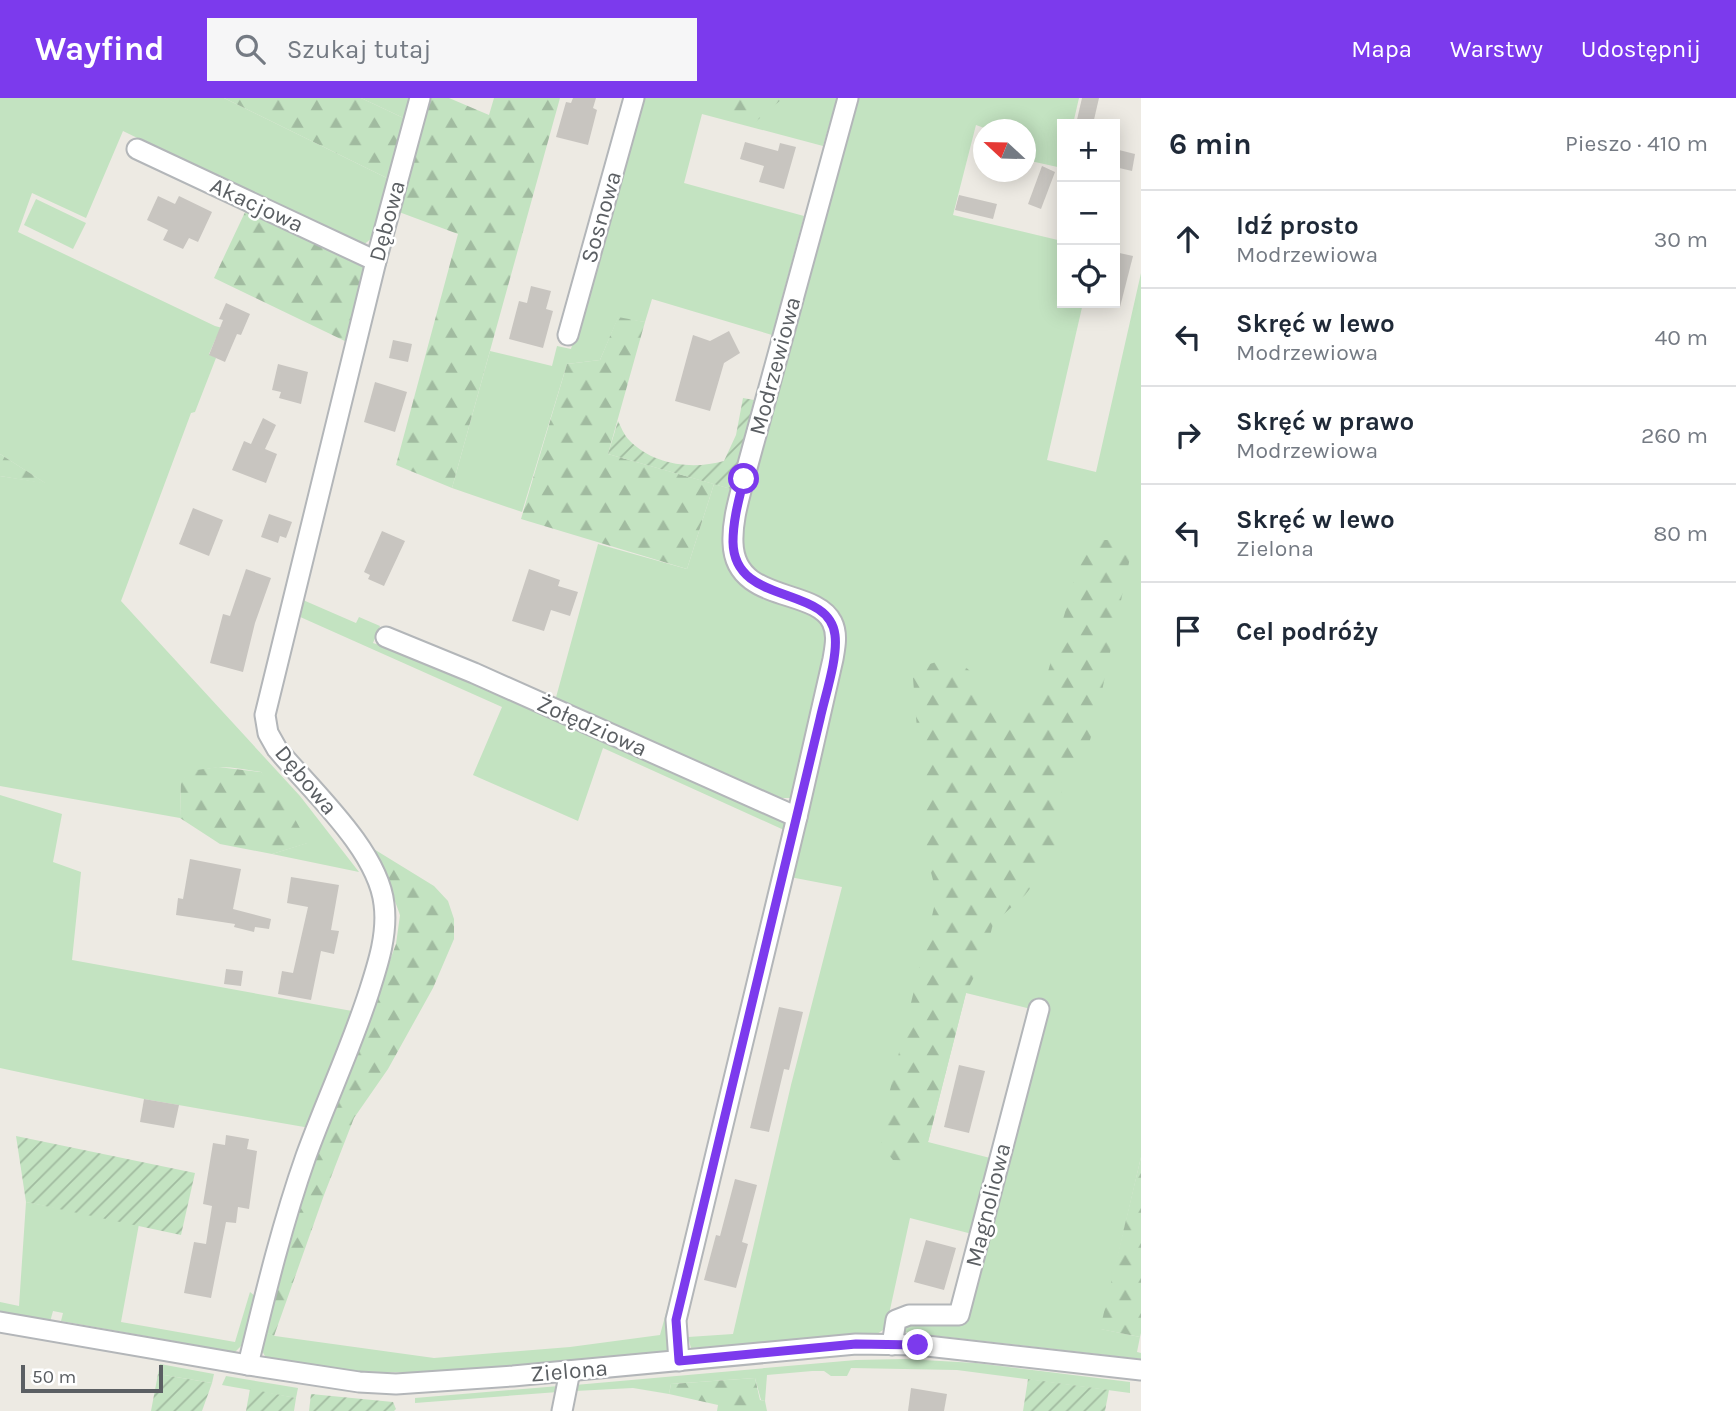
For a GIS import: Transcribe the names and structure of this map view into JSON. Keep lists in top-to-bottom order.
{
  "streets": {
    "street": [
      "Akacjowa",
      "Sosnowa",
      "Dębowa",
      "Modrzewiowa",
      "Żołędziowa",
      "Magnoliowa",
      "Zielona"
    ]
  },
  "crossings": [
    ["Akacjowa", "Dębowa"],
    ["Dębowa", "Zielona"],
    ["Modrzewiowa", "Żołędziowa"],
    ["Modrzewiowa", "Zielona"],
    ["Magnoliowa", "Zielona"]
  ],
  "scale_bar": "50 m",
  "north": "left",
  "page": {
    "header": "Wayfind",
    "search": "Szukaj tutaj",
    "nav": ["Mapa", "Warstwy", "Udostępnij"],
    "heading": ["6 min", "Pieszo · 410 m"],
    "map_buttons": ["+", "−"],
    "list": [
      ["Idź prosto", "Modrzewiowa", "30 m"],
      ["Skręć w lewo", "Modrzewiowa", "40 m"],
      ["Skręć w prawo", "Modrzewiowa", "260 m"],
      ["Skręć w lewo", "Zielona", "80 m"],
      "Cel podróży"
    ],
    "scale": "50 m"
  }
}
